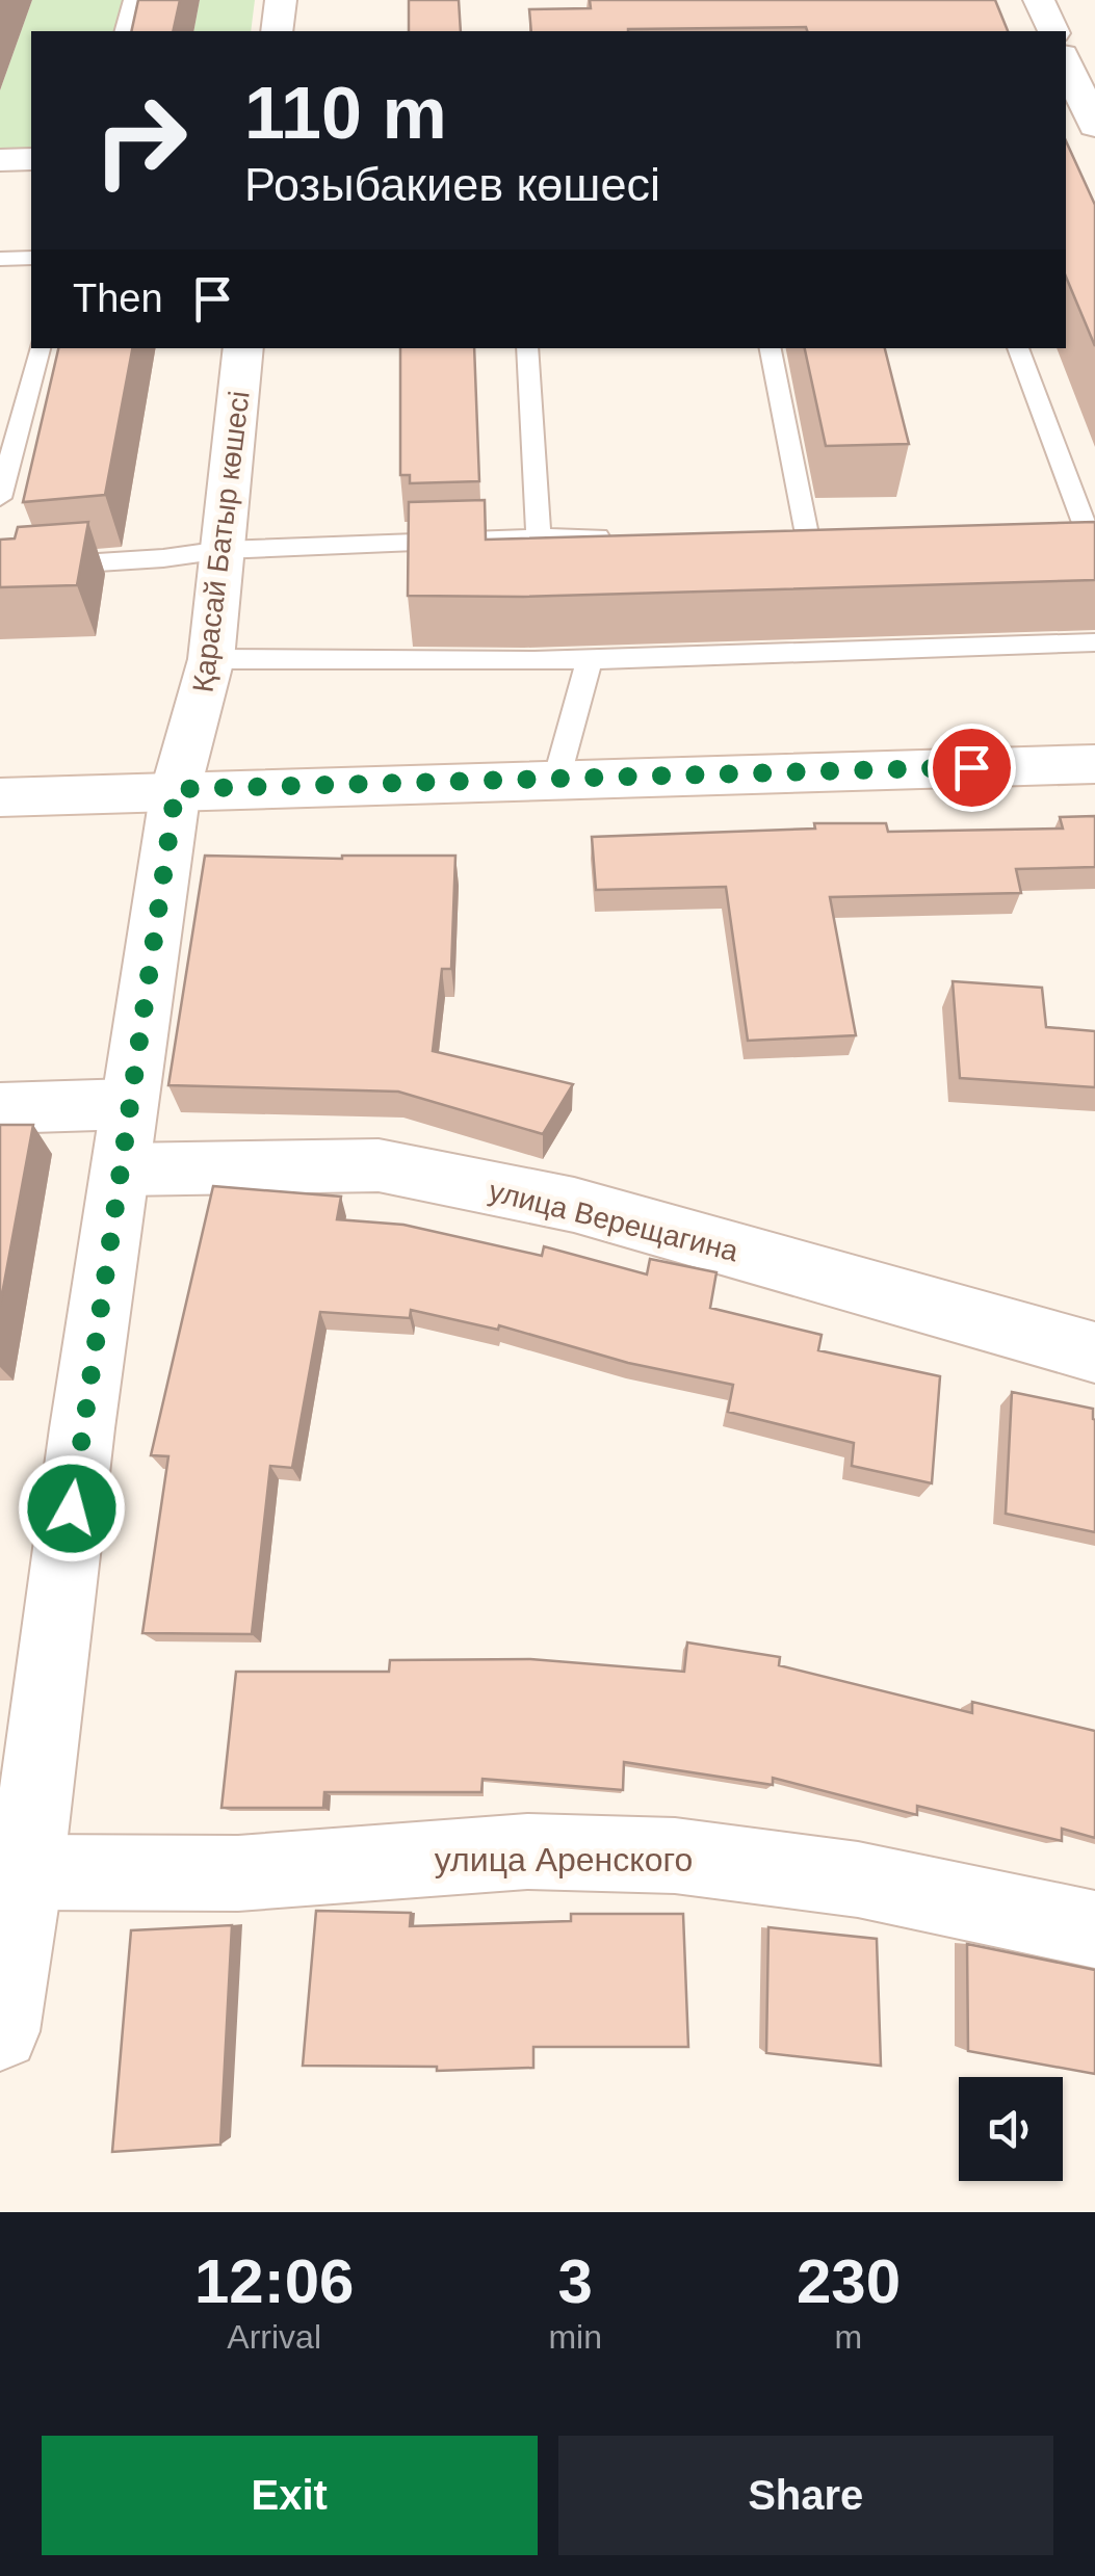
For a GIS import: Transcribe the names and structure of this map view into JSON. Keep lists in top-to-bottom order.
{
  "streets": {
    "street": ["Қарасай Батыр көшесі", "улица Верещагина", "улица Аренского"]
  },
  "crossings": [
    ["Қарасай Батыр көшесі", "улица Верещагина"],
    ["Қарасай Батыр көшесі", "улица Аренского"]
  ],
  "page": {
    "turn": ["110 m", "Розыбакиев көшесі"],
    "then": "Then",
    "eta": [
      "12:06",
      "Arrival",
      "3",
      "min",
      "230",
      "m"
    ],
    "buttons": ["Exit", "Share"]
  }
}
